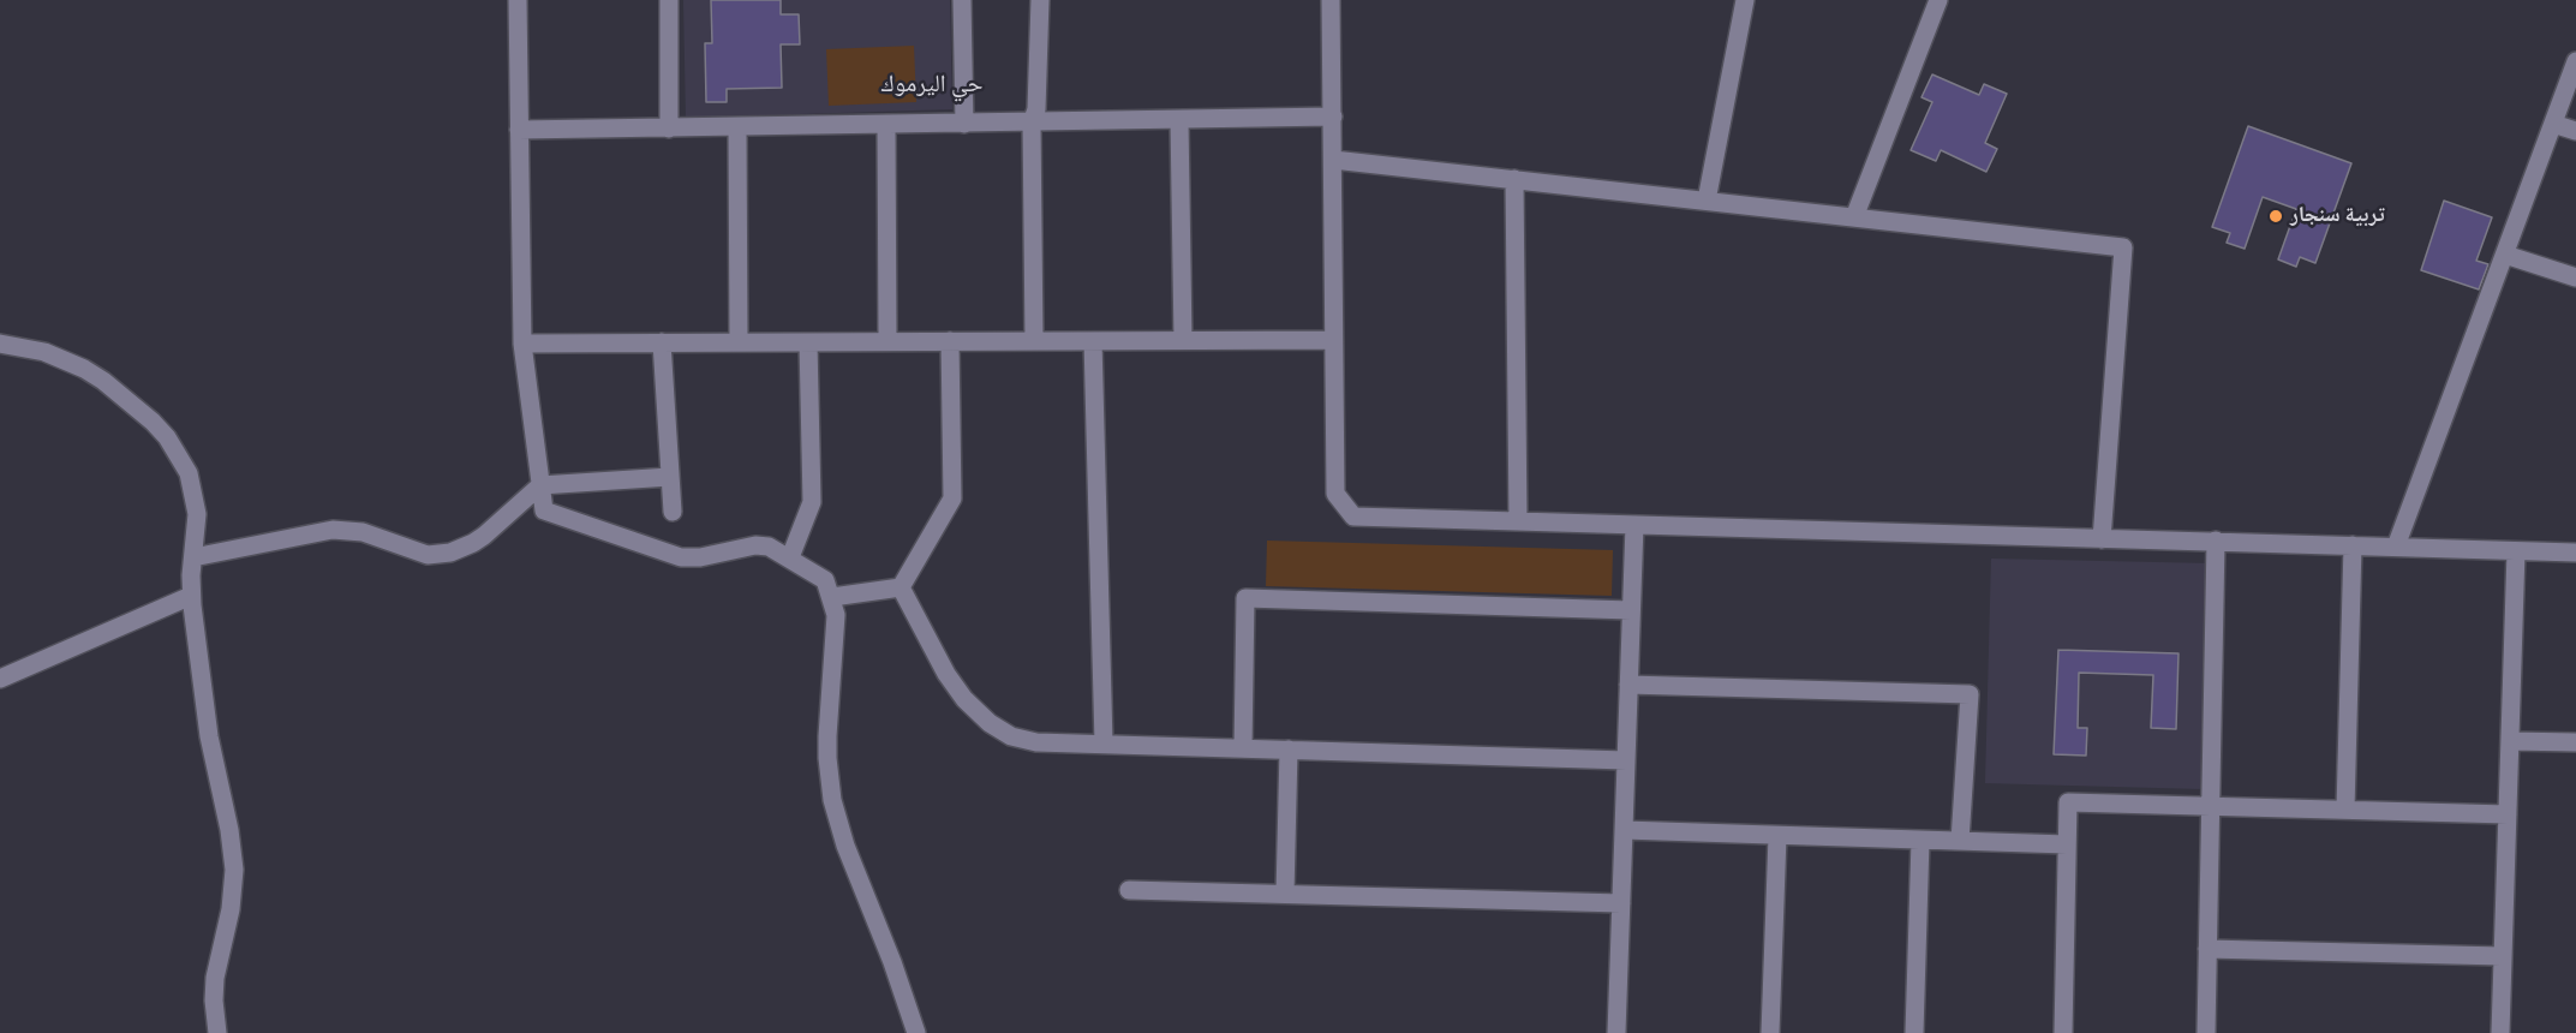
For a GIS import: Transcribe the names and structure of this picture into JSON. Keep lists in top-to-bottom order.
{
  "districts": ["حي اليرموك"],
  "places": ["تربية سنجار"]
}
